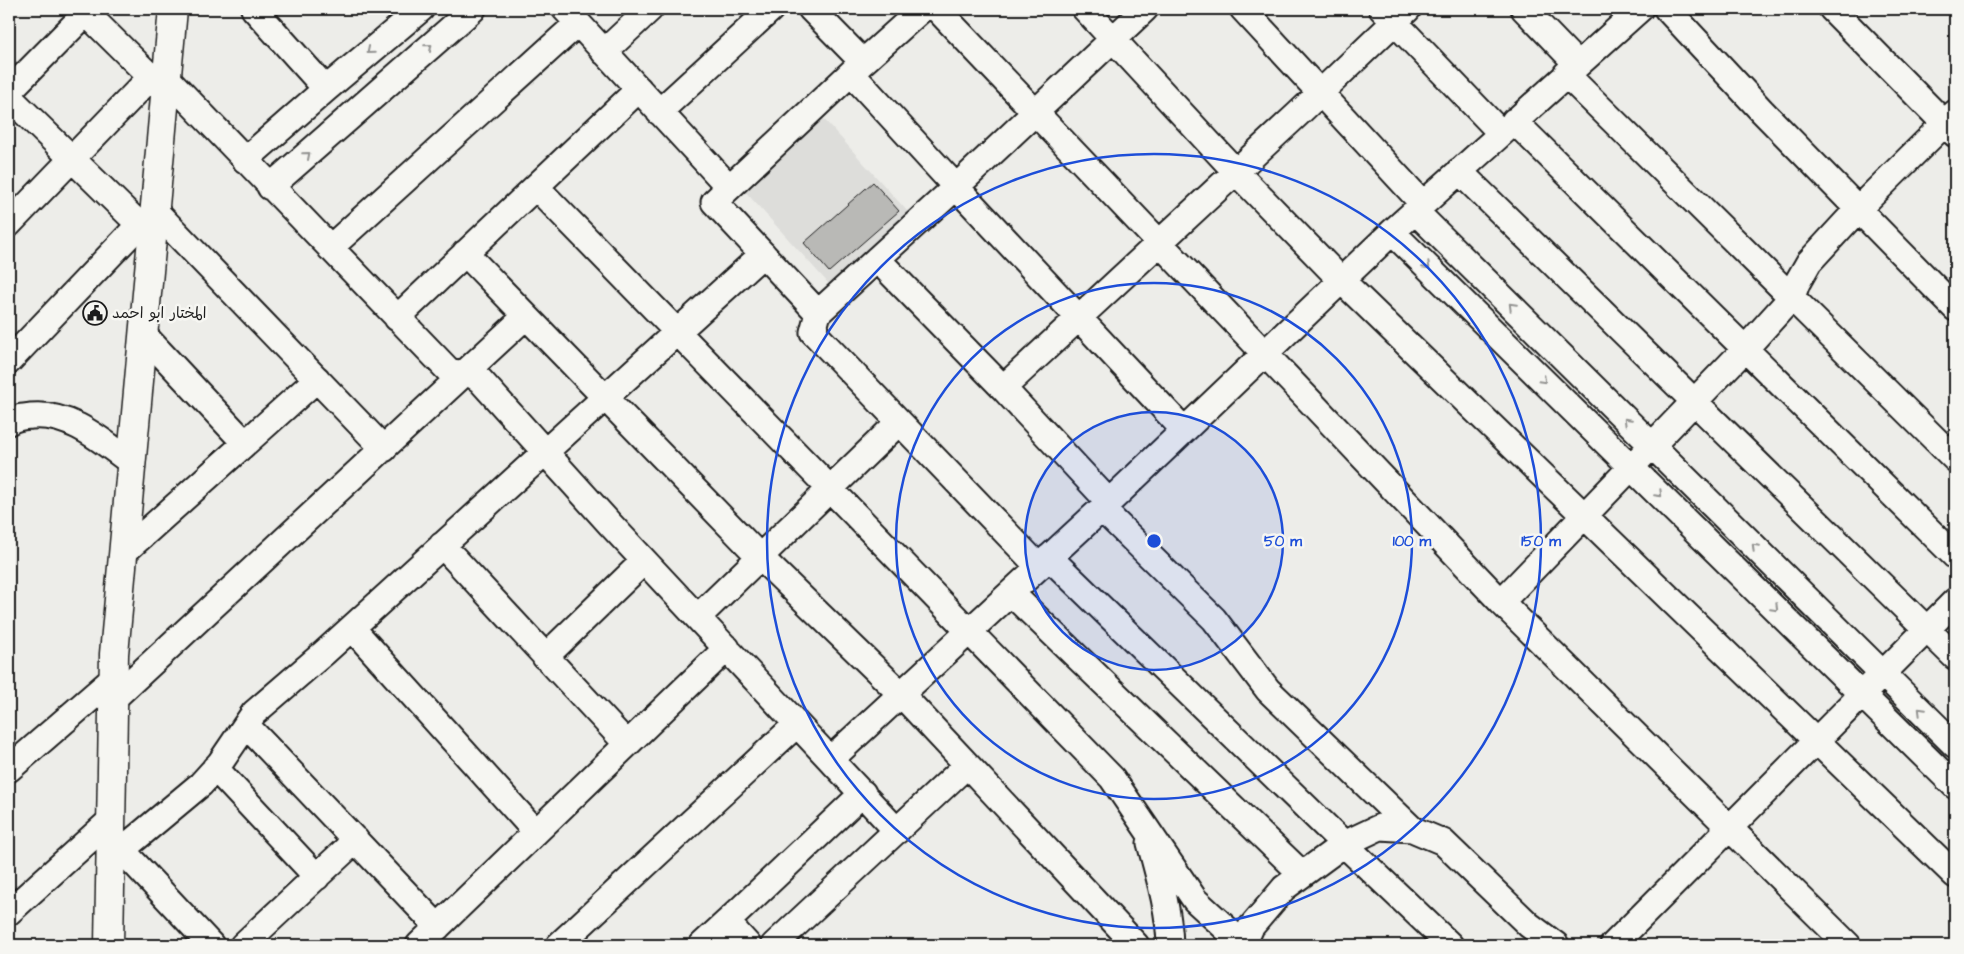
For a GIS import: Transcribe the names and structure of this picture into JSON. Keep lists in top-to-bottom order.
{
  "places": {
    "public building": ["المختار ابو احمد"]
  },
  "rings": ["50 m", "100 m", "150 m"]
}
